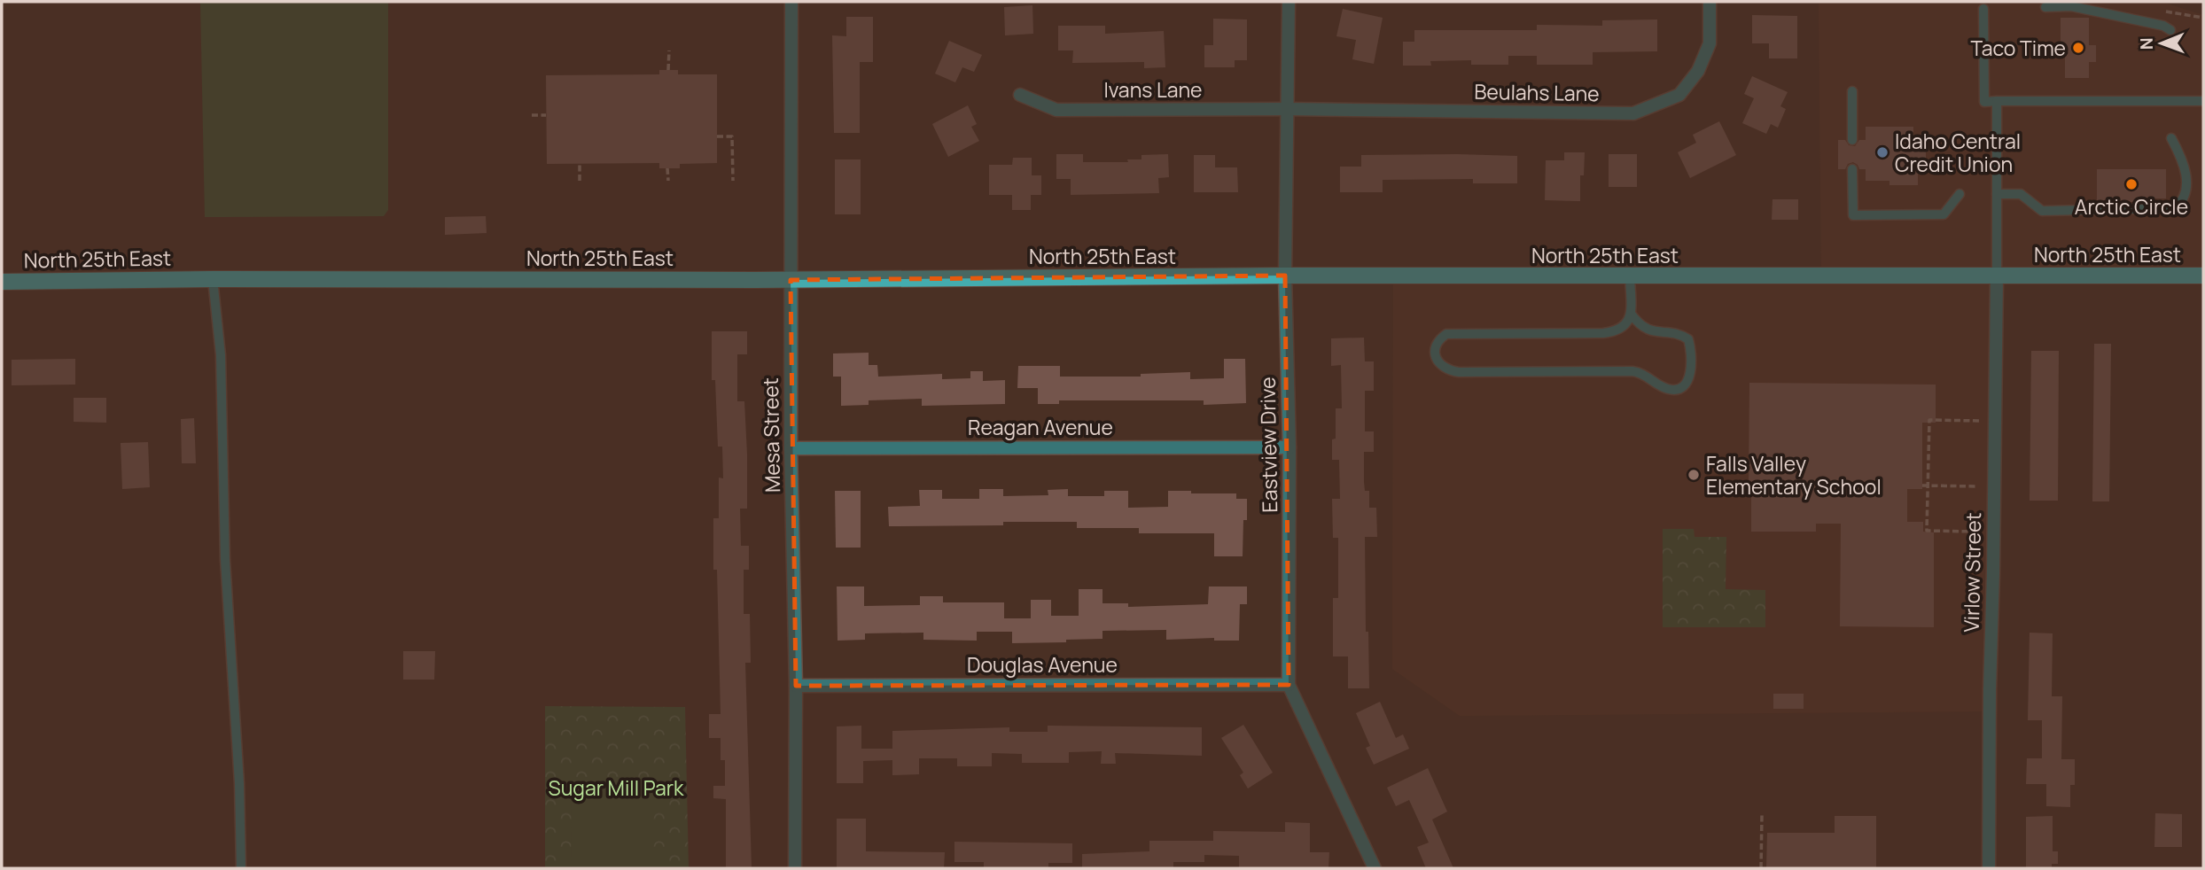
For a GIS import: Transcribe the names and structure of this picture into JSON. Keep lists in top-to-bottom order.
{
  "streets": {
    "main road": ["North 25th East"],
    "street": [
      "Ivans Lane",
      "Beulahs Lane",
      "Reagan Avenue",
      "Mesa Street",
      "Eastview Drive",
      "Virlow Street",
      "Douglas Avenue"
    ]
  },
  "crossings": [
    ["Ivans Lane", "Beulahs Lane"],
    ["Ivans Lane", "Eastview Drive"],
    ["Beulahs Lane", "Eastview Drive"],
    ["North 25th East", "Mesa Street"],
    ["North 25th East", "Eastview Drive"],
    ["North 25th East", "Virlow Street"],
    ["Reagan Avenue", "Mesa Street"],
    ["Reagan Avenue", "Eastview Drive"],
    ["Mesa Street", "Douglas Avenue"],
    ["Eastview Drive", "Douglas Avenue"]
  ],
  "parks": ["Sugar Mill Park"],
  "places": [
    "Taco Time",
    "Idaho Central Credit Union",
    "Arctic Circle",
    "Falls Valley Elementary School"
  ],
  "north": "left"
}
